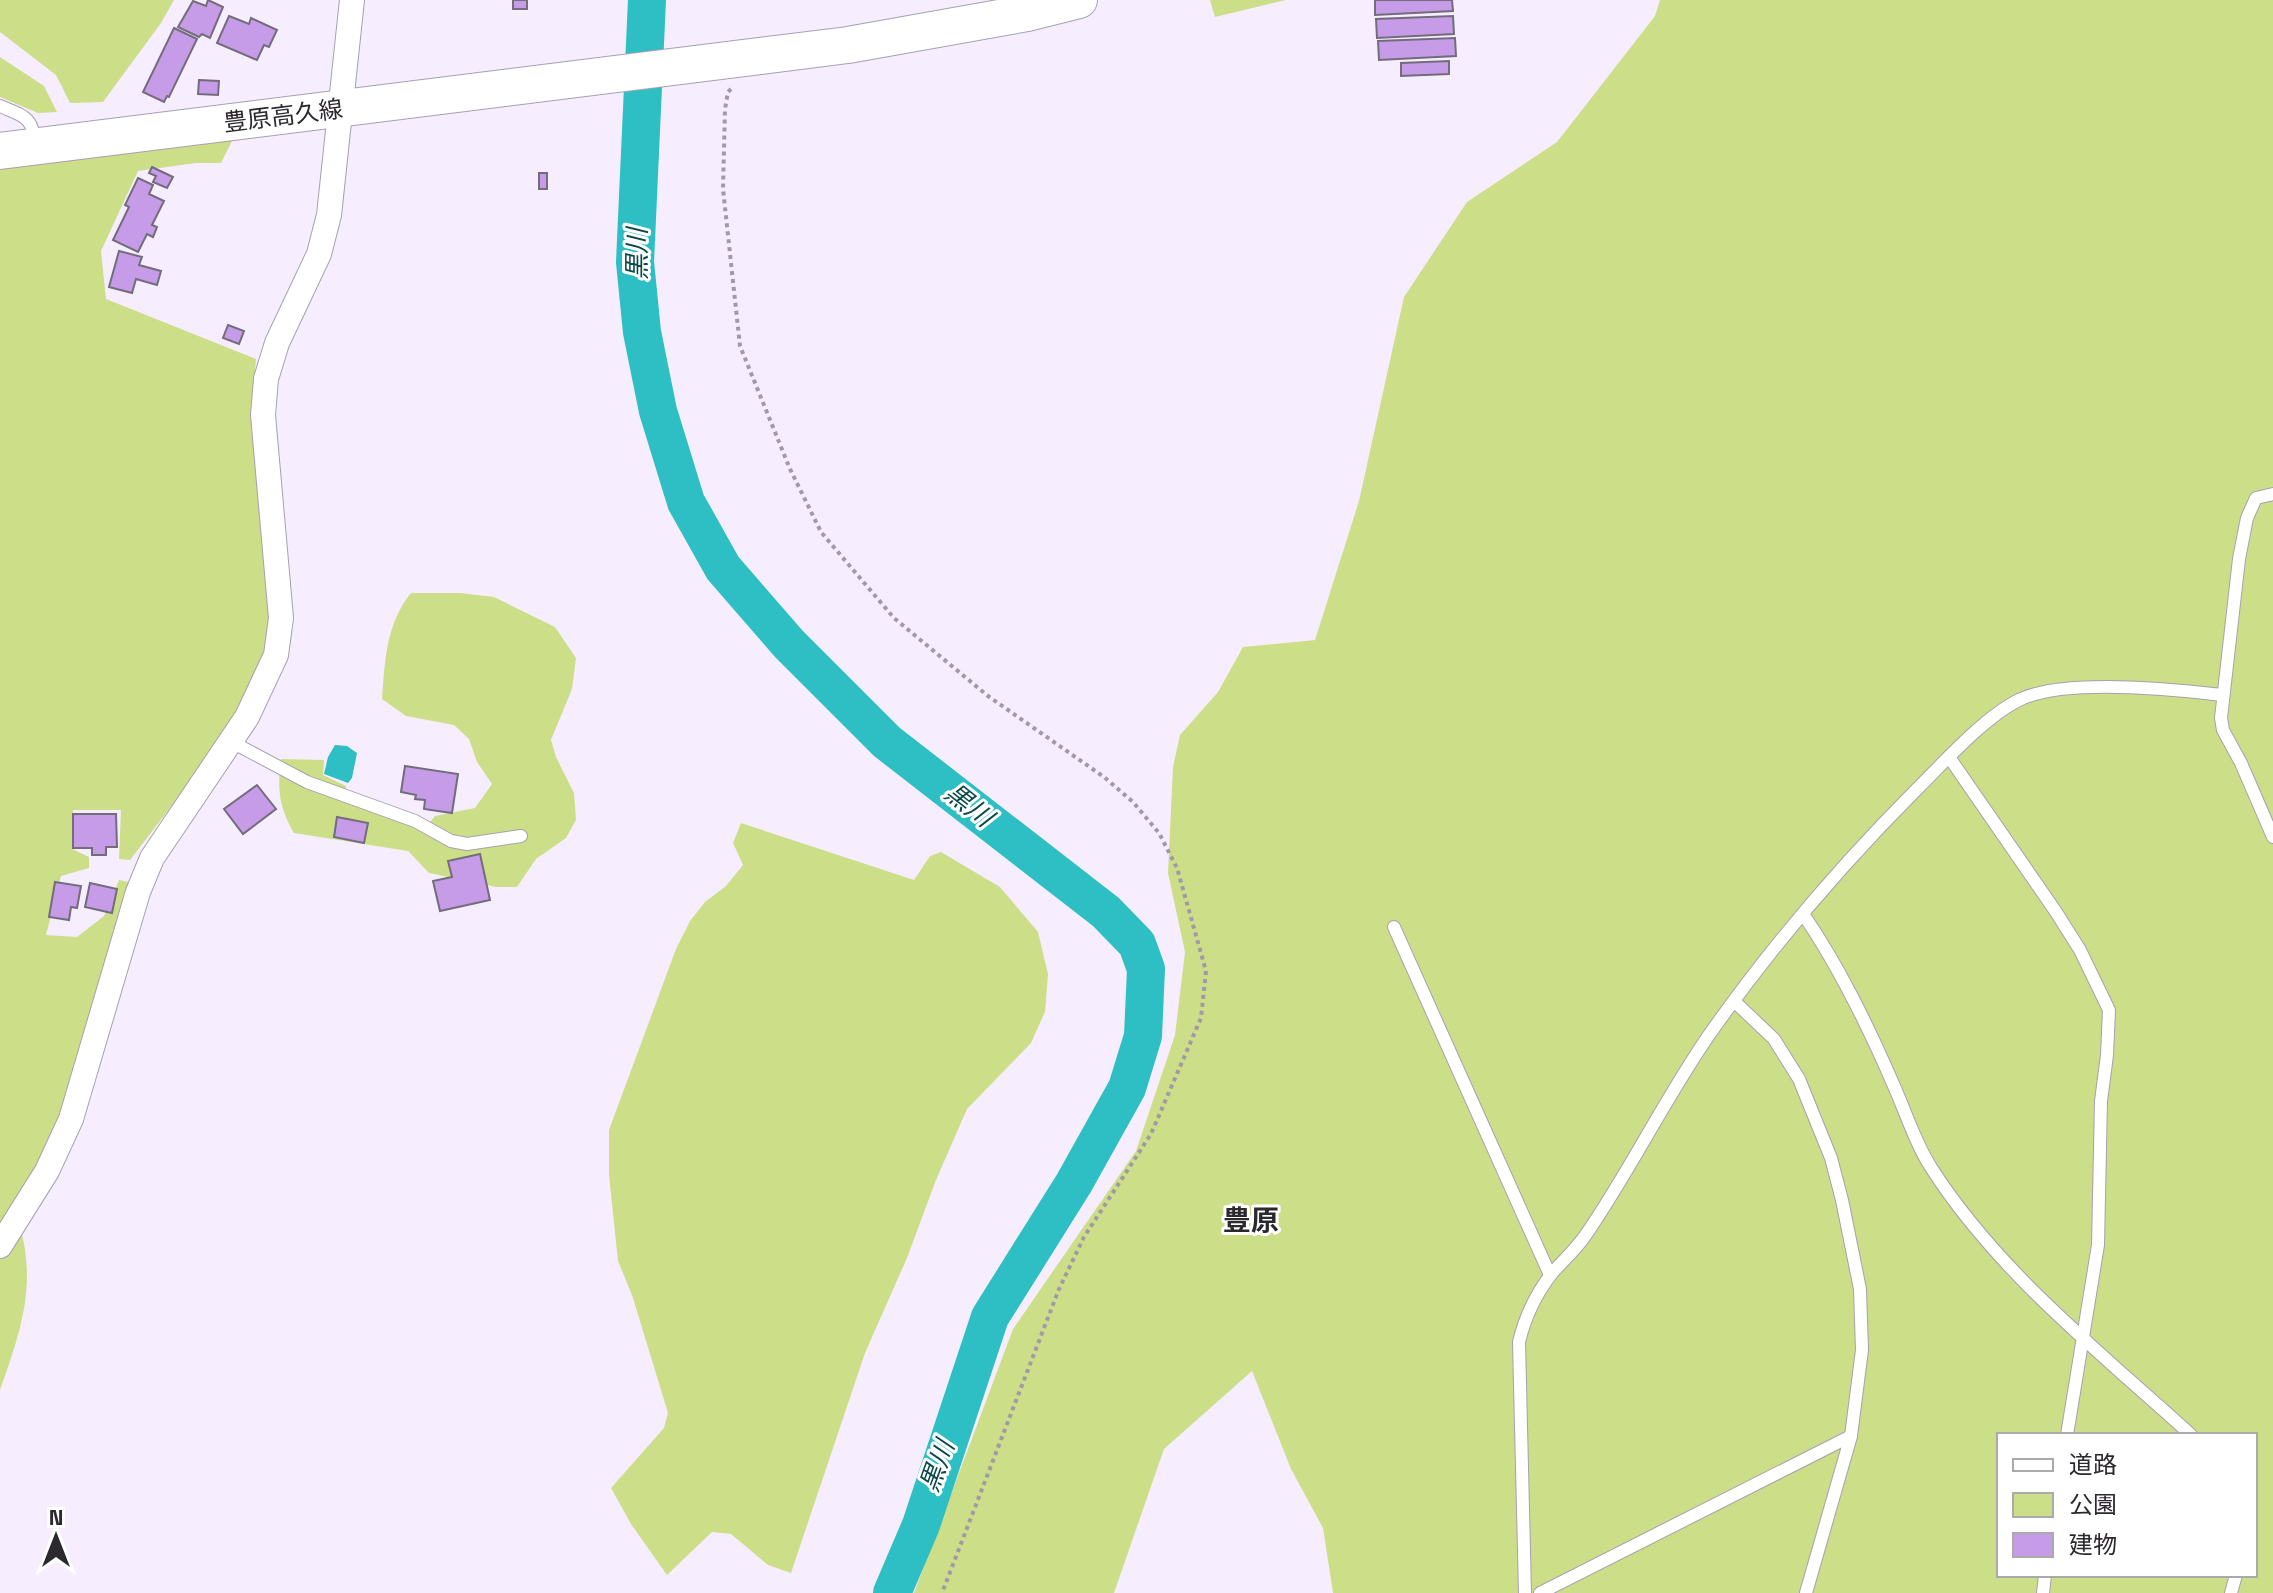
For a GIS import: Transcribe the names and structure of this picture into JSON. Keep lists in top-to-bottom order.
{
  "streets": {
    "main road": ["豊原高久線"]
  },
  "districts": ["豊原"],
  "water": ["黒川"],
  "legend": ["道路", "公園", "建物"],
  "north": "top"
}
